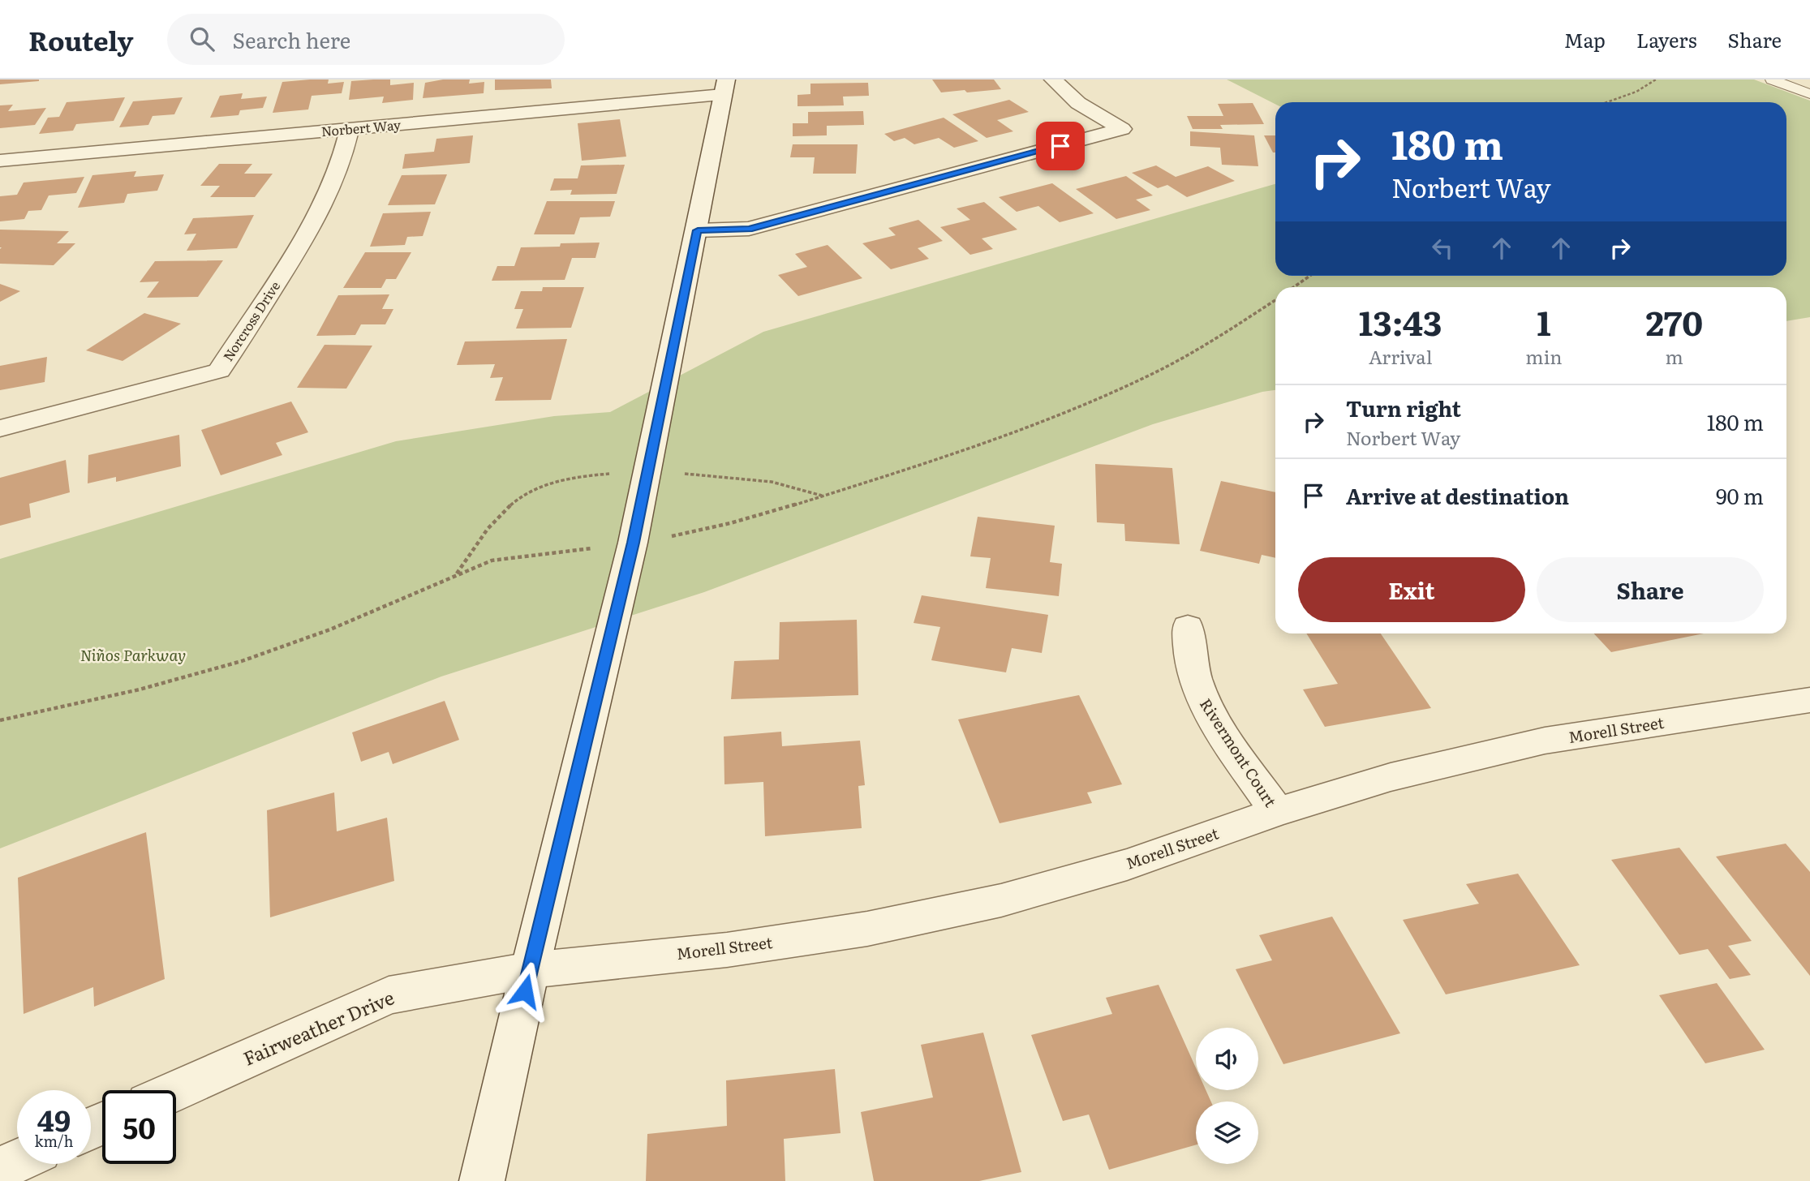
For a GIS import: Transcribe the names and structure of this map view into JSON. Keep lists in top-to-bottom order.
{
  "streets": {
    "street": [
      "Norbert Way",
      "Norcross Drive",
      "Morell Street",
      "Rivermont Court",
      "Fairweather Drive"
    ]
  },
  "crossings": [
    ["Norbert Way", "Norcross Drive"],
    ["Morell Street", "Rivermont Court"],
    ["Morell Street", "Fairweather Drive"]
  ],
  "parks": ["Niños Parkway"],
  "page": {
    "header": "Routely",
    "search": "Search here",
    "nav": ["Map", "Layers", "Share"],
    "turn": ["180 m", "Norbert Way"],
    "eta": [
      "13:43",
      "Arrival",
      "1",
      "min",
      "270",
      "m"
    ],
    "list": [
      {
        "name": "Turn right",
        "note": "Norbert Way",
        "value": "180 m"
      },
      {
        "name": "Arrive at destination",
        "value": "90 m"
      }
    ],
    "buttons": ["Exit", "Share"],
    "speed": "49 km/h",
    "limit": "50"
  }
}
